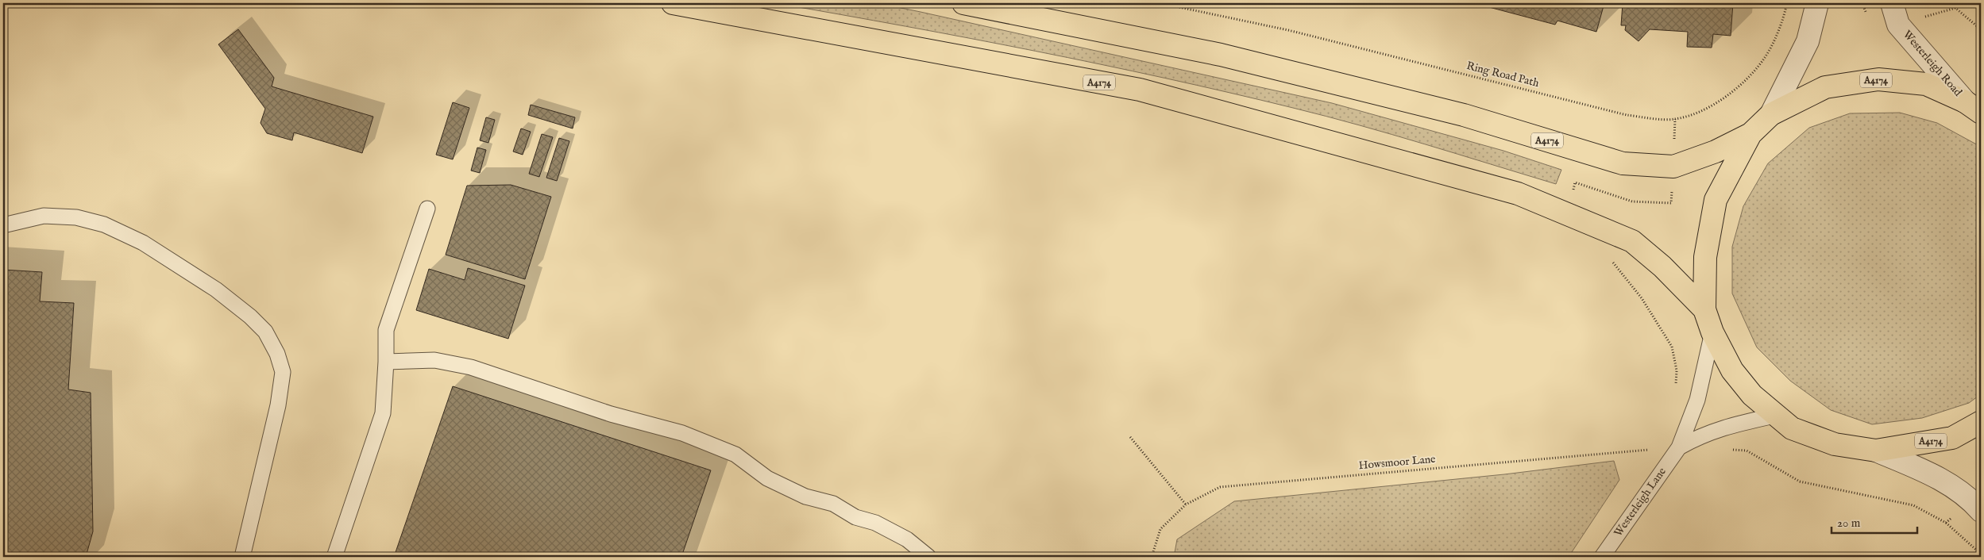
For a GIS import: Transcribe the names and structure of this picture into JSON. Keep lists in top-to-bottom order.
{
  "streets": {
    "highway": ["A4174"],
    "street": ["Westerleigh Road"],
    "lane": ["Westerleigh Lane"],
    "path": ["Ring Road Path", "Howsmoor Lane"]
  },
  "crossings": [
    ["Westerleigh Road", "A4174"],
    ["A4174", "Westerleigh Lane"],
    ["Howsmoor Lane", "Westerleigh Lane"]
  ],
  "scale_bar": "20 m"
}
